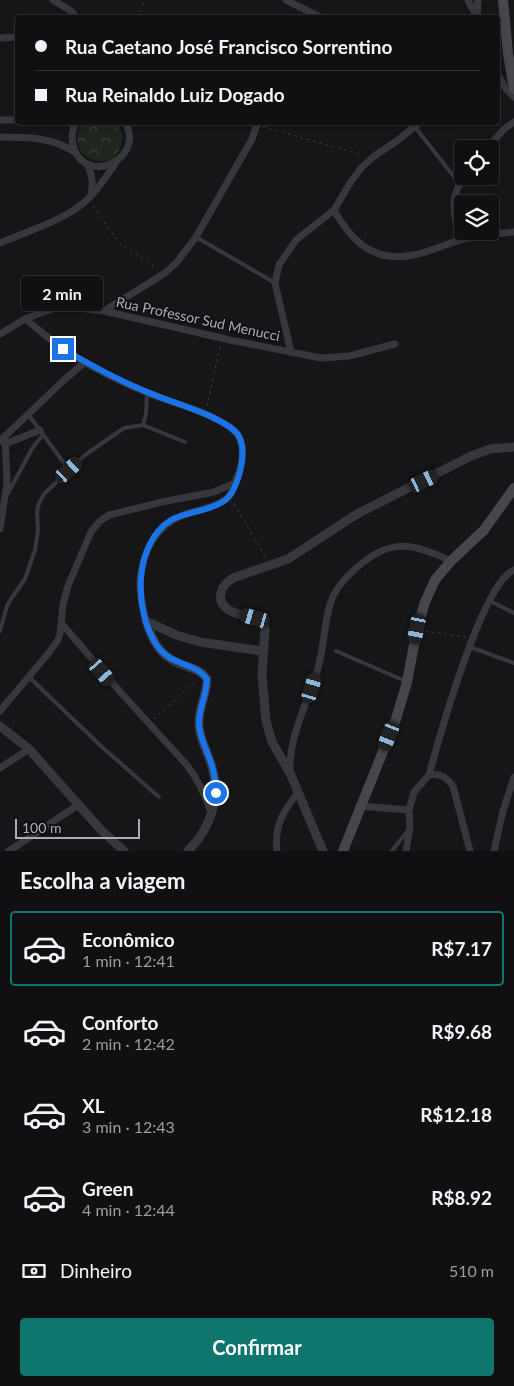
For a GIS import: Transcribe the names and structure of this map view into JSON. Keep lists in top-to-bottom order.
{
  "streets": {
    "street": ["Rua Professor Sud Menucci"]
  },
  "scale_bar": "100 m",
  "page": {
    "banner": ["Rua Caetano José Francisco Sorrentino", "Rua Reinaldo Luiz Dogado"],
    "bubble": "2 min",
    "scale": "100 m",
    "heading": "Escolha a viagem",
    "list": [
      {
        "name": "Econômico",
        "note": "1 min · 12:41",
        "value": "R$7.17"
      },
      {
        "name": "Conforto",
        "note": "2 min · 12:42",
        "value": "R$9.68"
      },
      {
        "name": "XL",
        "note": "3 min · 12:43",
        "value": "R$12.18"
      },
      {
        "name": "Green",
        "note": "4 min · 12:44",
        "value": "R$8.92"
      }
    ],
    "pay": ["Dinheiro", "510 m"],
    "buttons": "Confirmar"
  }
}
